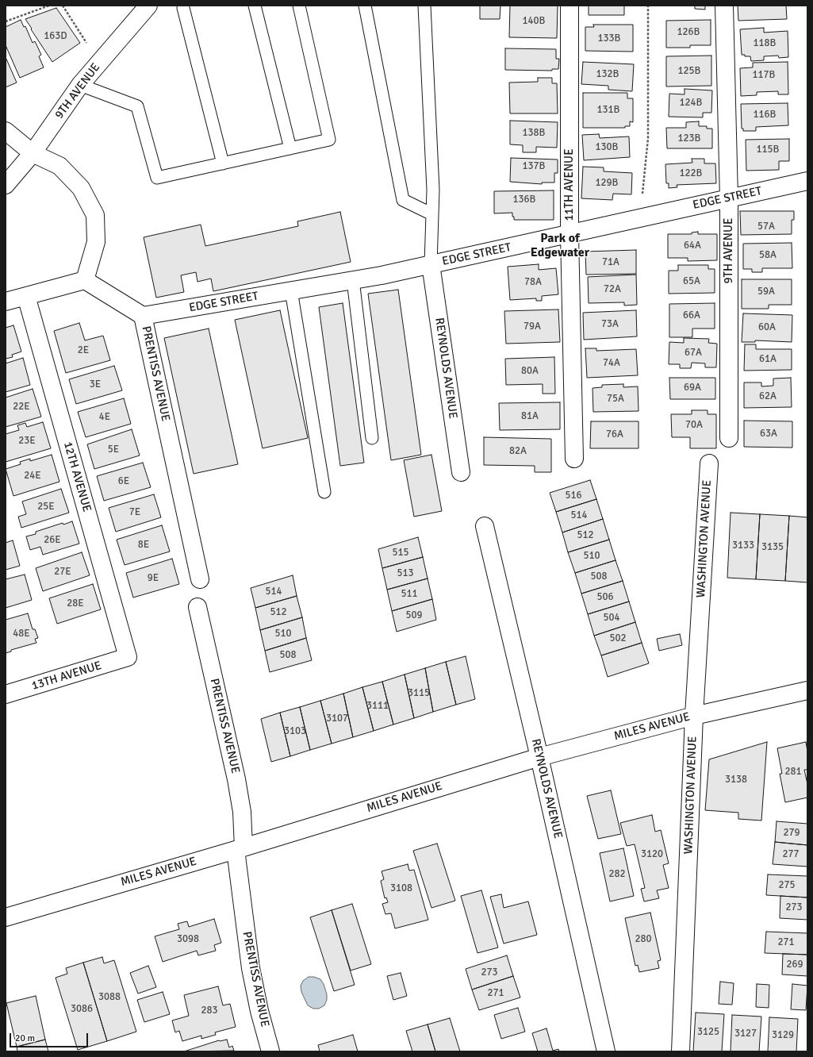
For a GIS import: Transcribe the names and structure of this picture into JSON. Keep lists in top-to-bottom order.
{
  "streets": {
    "street": [
      "9TH AVENUE",
      "11TH AVENUE",
      "EDGE STREET",
      "REYNOLDS AVENUE",
      "PRENTISS AVENUE",
      "12TH AVENUE",
      "WASHINGTON AVENUE",
      "13TH AVENUE",
      "MILES AVENUE"
    ]
  },
  "crossings": [
    ["9TH AVENUE", "EDGE STREET"],
    ["11TH AVENUE", "EDGE STREET"],
    ["EDGE STREET", "REYNOLDS AVENUE"],
    ["EDGE STREET", "PRENTISS AVENUE"],
    ["REYNOLDS AVENUE", "MILES AVENUE"],
    ["PRENTISS AVENUE", "MILES AVENUE"],
    ["12TH AVENUE", "13TH AVENUE"],
    ["WASHINGTON AVENUE", "MILES AVENUE"]
  ],
  "districts": ["Park of Edgewater"],
  "house_numbers": [
    "140B",
    "126B",
    "163D",
    "133B",
    "118B",
    "125B",
    "132B",
    "117B",
    "124B",
    "131B",
    "116B",
    "138B",
    "123B",
    "130B",
    "115B",
    "137B",
    "122B",
    "129B",
    "136B",
    "57A",
    "64A",
    "58A",
    "71A",
    "65A",
    "78A",
    "72A",
    "59A",
    "66A",
    "73A",
    "79A",
    "60A",
    "2E",
    "67A",
    "61A",
    "74A",
    "80A",
    "3E",
    "69A",
    "62A",
    "75A",
    "22E",
    "81A",
    "4E",
    "70A",
    "63A",
    "76A",
    "23E",
    "5E",
    "82A",
    "24E",
    "6E",
    "516",
    "25E",
    "7E",
    "514",
    "512",
    "26E",
    "8E",
    "3133",
    "3135",
    "515",
    "510",
    "27E",
    "513",
    "508",
    "9E",
    "514",
    "511",
    "506",
    "28E",
    "512",
    "509",
    "504",
    "48E",
    "510",
    "502",
    "508",
    "3115",
    "3111",
    "3107",
    "3103",
    "281",
    "3138",
    "279",
    "3120",
    "277",
    "282",
    "275",
    "3108",
    "273",
    "3098",
    "280",
    "271",
    "269",
    "273",
    "271",
    "3088",
    "3086",
    "283",
    "3125",
    "3127",
    "3129"
  ],
  "scale_bar": "20 m"
}
